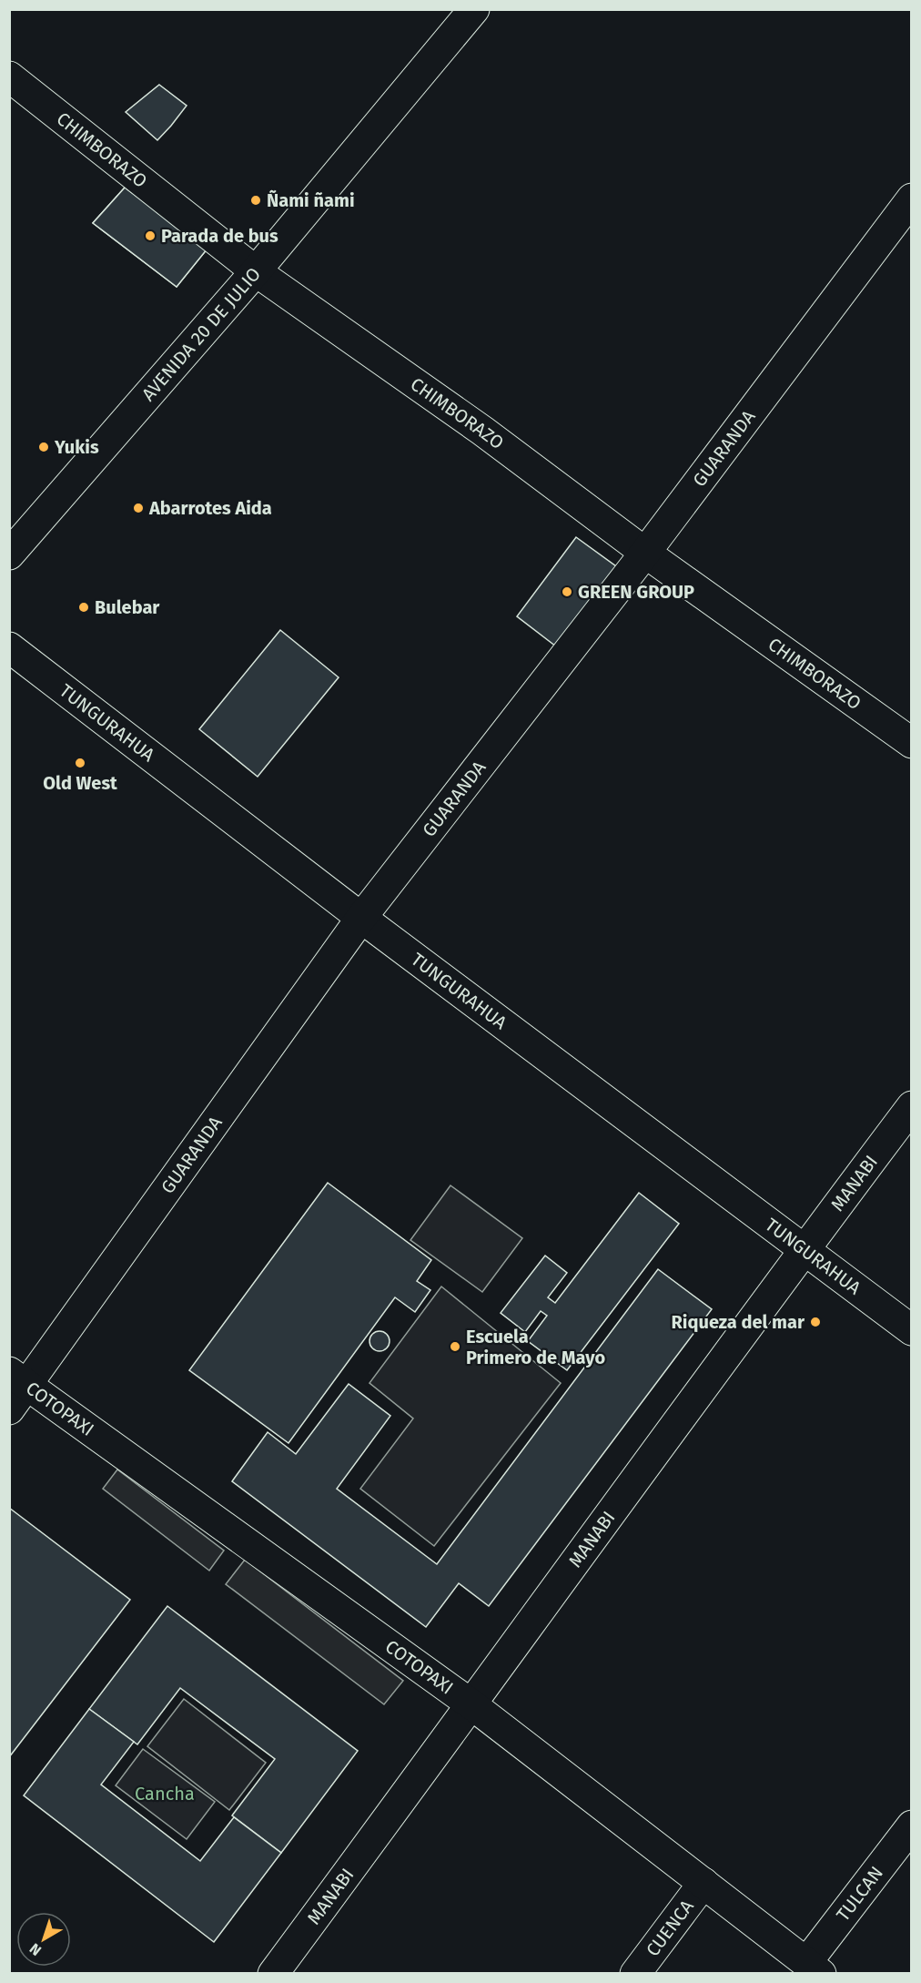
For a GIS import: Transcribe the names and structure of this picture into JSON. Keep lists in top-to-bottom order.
{
  "streets": {
    "street": [
      "CHIMBORAZO",
      "AVENIDA 20 DE JULIO",
      "GUARANDA",
      "TUNGURAHUA",
      "MANABI",
      "COTOPAXI",
      "TULCAN",
      "CUENCA"
    ]
  },
  "crossings": [
    ["CHIMBORAZO", "AVENIDA 20 DE JULIO"],
    ["CHIMBORAZO", "GUARANDA"],
    ["GUARANDA", "TUNGURAHUA"],
    ["GUARANDA", "COTOPAXI"],
    ["TUNGURAHUA", "MANABI"],
    ["MANABI", "COTOPAXI"],
    ["COTOPAXI", "TULCAN"],
    ["COTOPAXI", "CUENCA"]
  ],
  "parks": ["Cancha"],
  "places": [
    "Ñami ñami",
    "Parada de bus",
    "Yukis",
    "Abarrotes Aida",
    "GREEN GROUP",
    "Bulebar",
    "Old West",
    "Riqueza del mar",
    "Escuela Primero de Mayo"
  ],
  "north": "bottom left"
}
